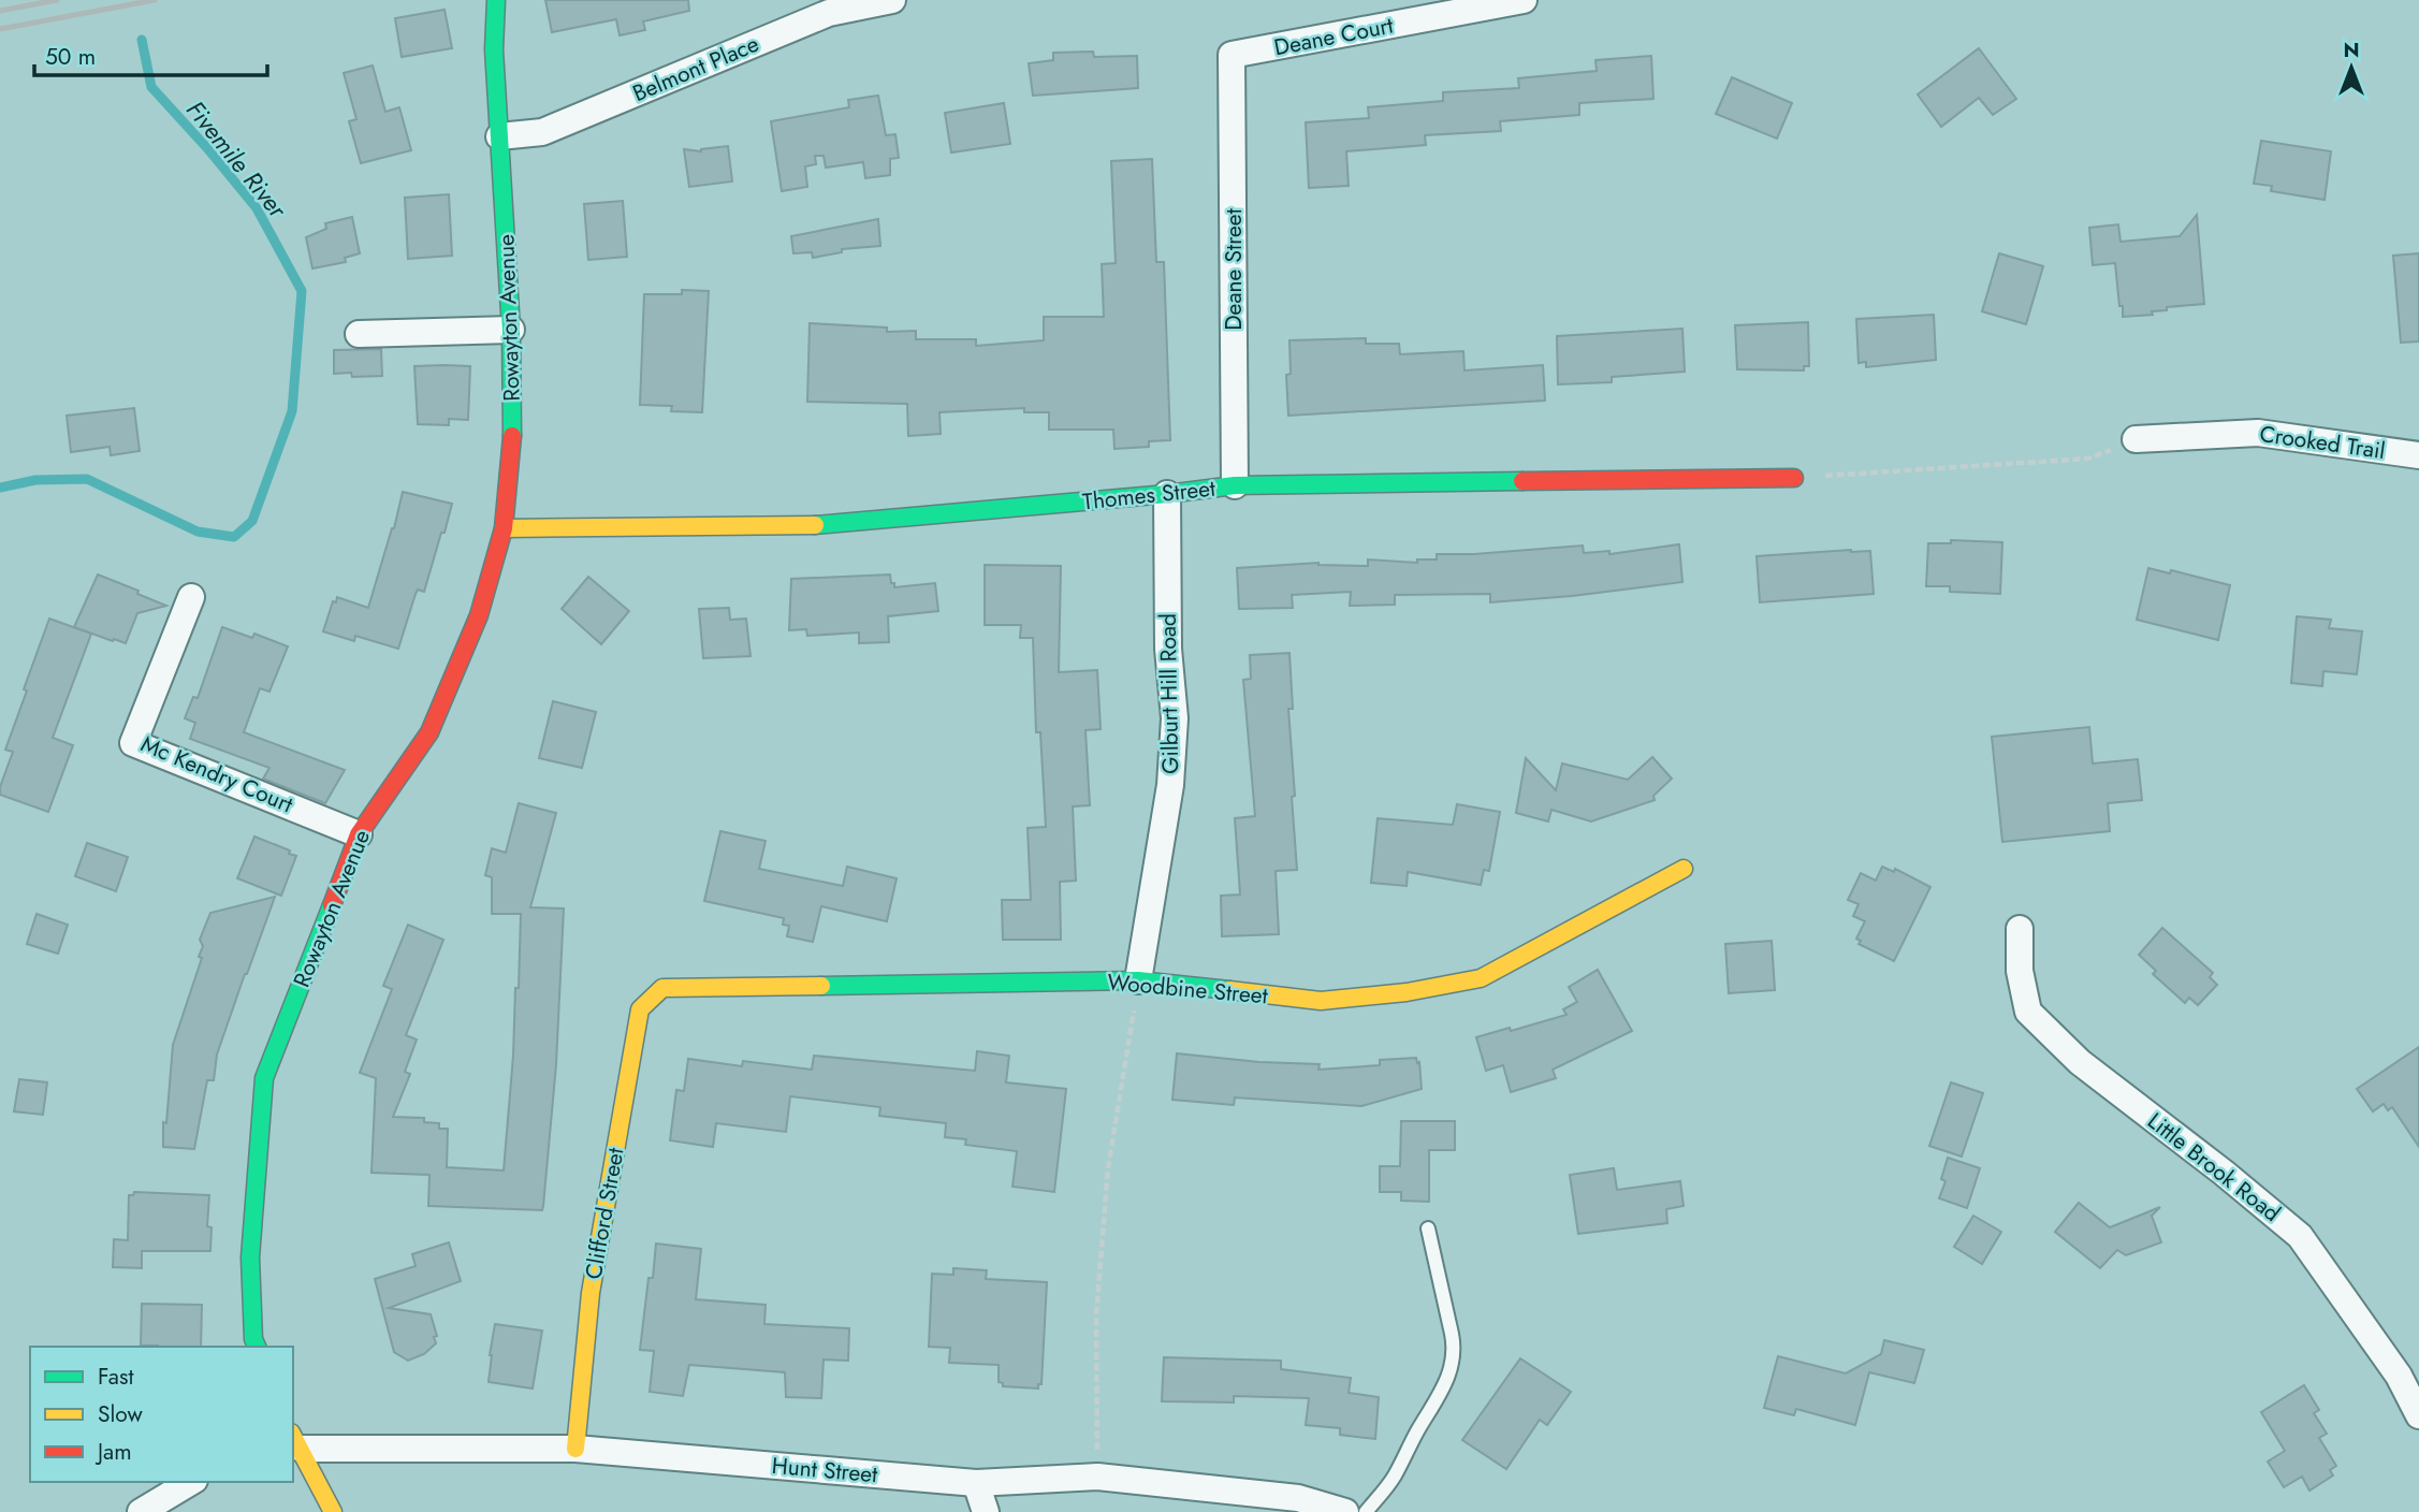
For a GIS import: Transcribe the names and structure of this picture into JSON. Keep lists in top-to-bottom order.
{
  "streets": {
    "street": [
      "Deane Court",
      "Belmont Place",
      "Deane Street",
      "Rowayton Avenue",
      "Crooked Trail",
      "Thomes Street",
      "Gilburt Hill Road",
      "Mc Kendry Court",
      "Woodbine Street",
      "Little Brook Road",
      "Clifford Street",
      "Hunt Street"
    ]
  },
  "crossings": [
    ["Deane Court", "Deane Street"],
    ["Belmont Place", "Rowayton Avenue"],
    ["Deane Street", "Thomes Street"],
    ["Rowayton Avenue", "Thomes Street"],
    ["Rowayton Avenue", "Mc Kendry Court"],
    ["Thomes Street", "Gilburt Hill Road"],
    ["Gilburt Hill Road", "Woodbine Street"],
    ["Woodbine Street", "Clifford Street"],
    ["Clifford Street", "Hunt Street"]
  ],
  "water": ["Fivemile River"],
  "legend": ["Fast", "Slow", "Jam"],
  "scale_bar": "50 m",
  "north": "top"
}
